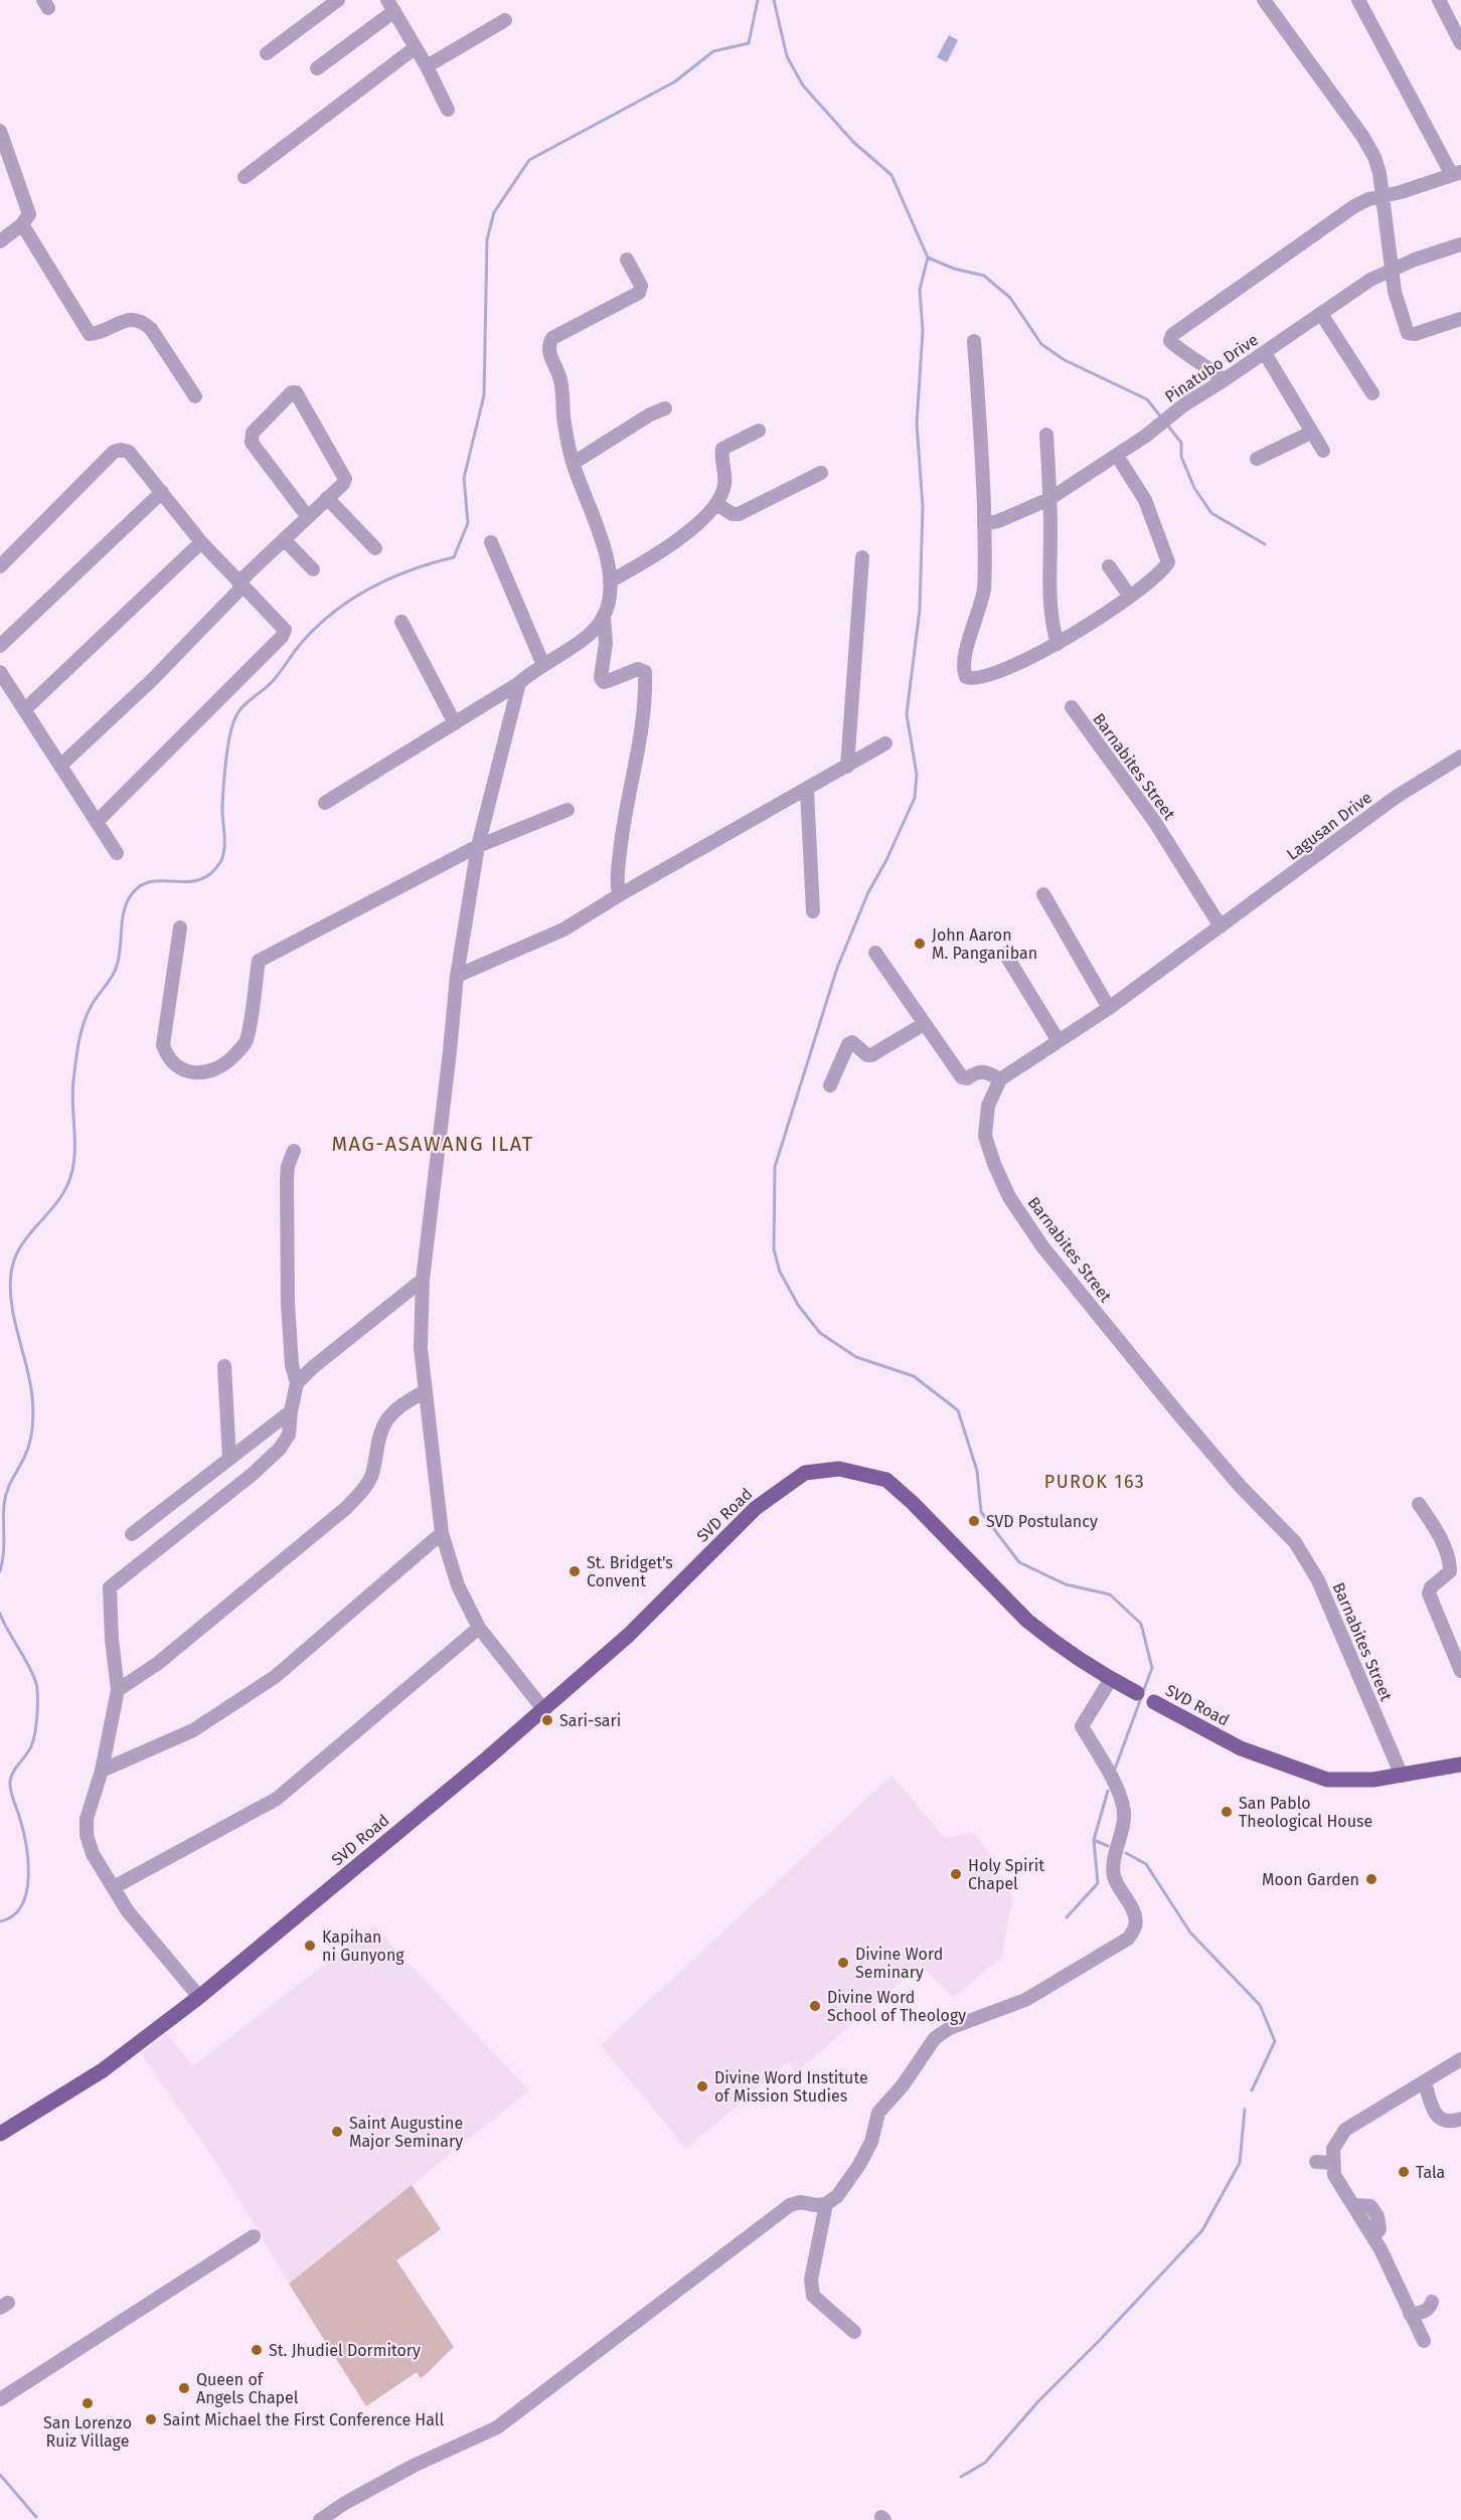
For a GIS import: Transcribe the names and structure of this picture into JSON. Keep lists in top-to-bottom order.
{
  "streets": {
    "main road": ["SVD Road"],
    "street": ["Pinatubo Drive", "Barnabites Street", "Lagusan Drive"]
  },
  "crossings": [
    ["Barnabites Street", "Lagusan Drive"],
    ["Barnabites Street", "SVD Road"]
  ],
  "districts": ["MAG-ASAWANG ILAT", "PUROK 163"],
  "places": [
    "John Aaron M. Panganiban",
    "SVD Postulancy",
    "St. Bridget's Convent",
    "Sari-sari",
    "San Pablo Theological House",
    "Holy Spirit Chapel",
    "Moon Garden",
    "Kapihan ni Gunyong",
    "Divine Word Seminary",
    "Divine Word School of Theology",
    "Divine Word Institute of Mission Studies",
    "Saint Augustine Major Seminary",
    "Tala",
    "St. Jhudiel Dormitory",
    "Queen of Angels Chapel",
    "San Lorenzo Ruiz Village",
    "Saint Michael the First Conference Hall"
  ]
}
